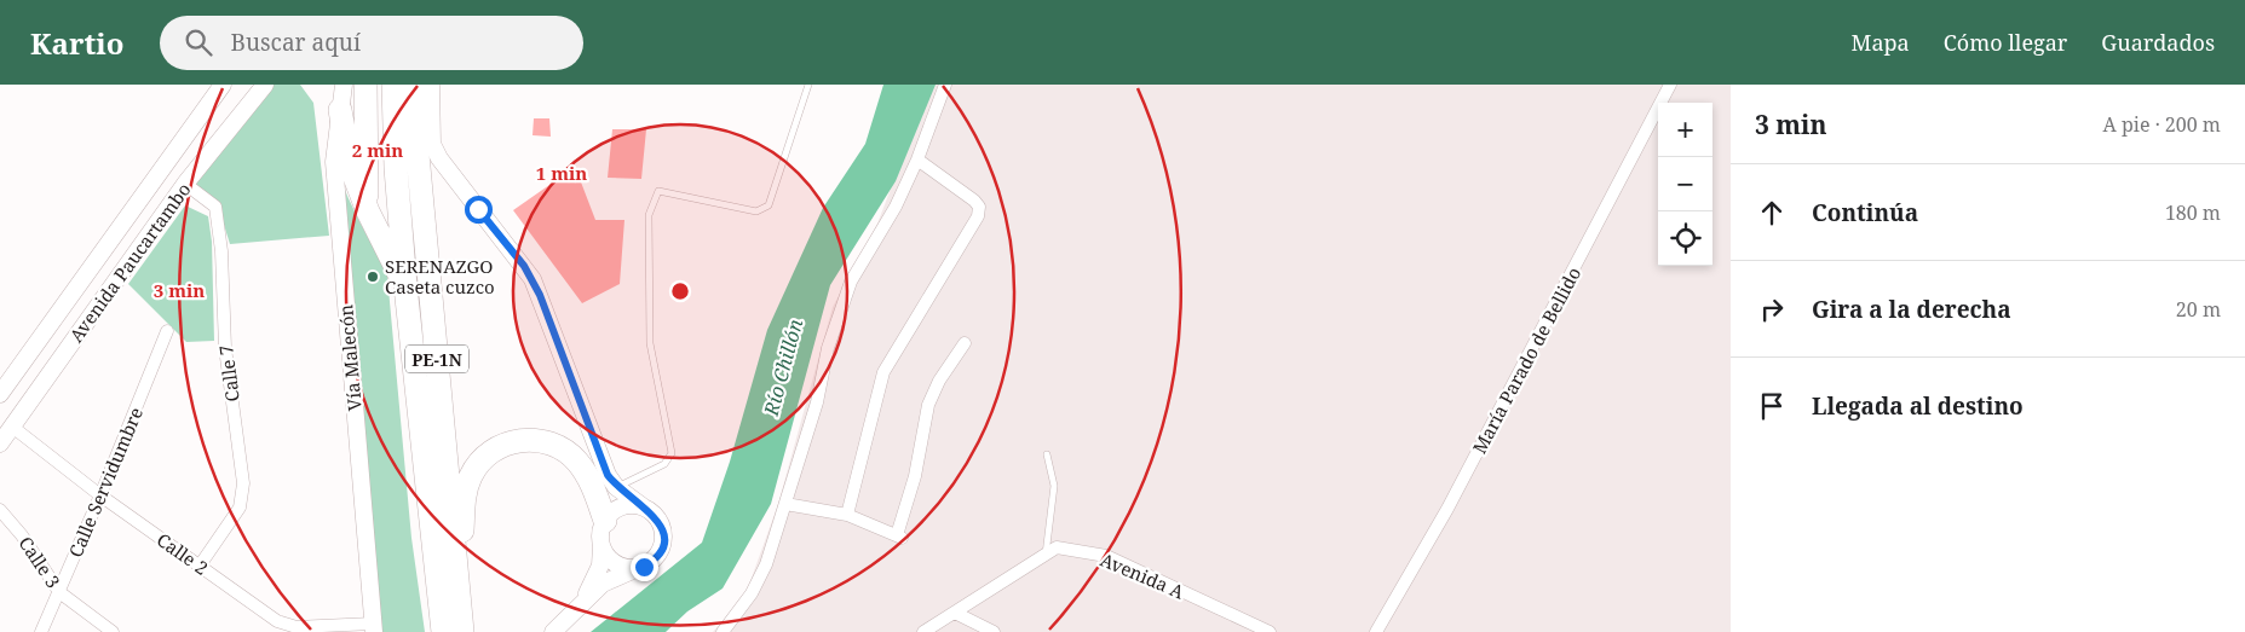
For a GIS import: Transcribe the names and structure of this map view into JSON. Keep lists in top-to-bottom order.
{
  "streets": {
    "highway": ["PE-1N"],
    "main road": ["Avenida Paucartambo", "Vía Malecón"],
    "street": [
      "María Parado de Bellido",
      "Calle 7",
      "Calle Servidumbre",
      "Calle 2",
      "Calle 3",
      "Avenida A"
    ]
  },
  "crossings": [
    ["Avenida Paucartambo", "Calle 7"],
    ["Avenida Paucartambo", "Calle 2"],
    ["Vía Malecón", "Calle 2"],
    ["Calle 7", "Calle 2"],
    ["Calle Servidumbre", "Calle 2"],
    ["Calle Servidumbre", "Calle 3"]
  ],
  "water": ["Río Chillón"],
  "places": ["SERENAZGO Caseta cuzco"],
  "page": {
    "header": "Kartio",
    "search": "Buscar aquí",
    "nav": ["Mapa", "Cómo llegar", "Guardados"],
    "heading": ["3 min", "A pie · 200 m"],
    "map_buttons": ["+", "−"],
    "list": [
      ["Continúa", "180 m"],
      ["Gira a la derecha", "20 m"],
      "Llegada al destino"
    ]
  },
  "rings": ["2 min", "1 min", "3 min"]
}
